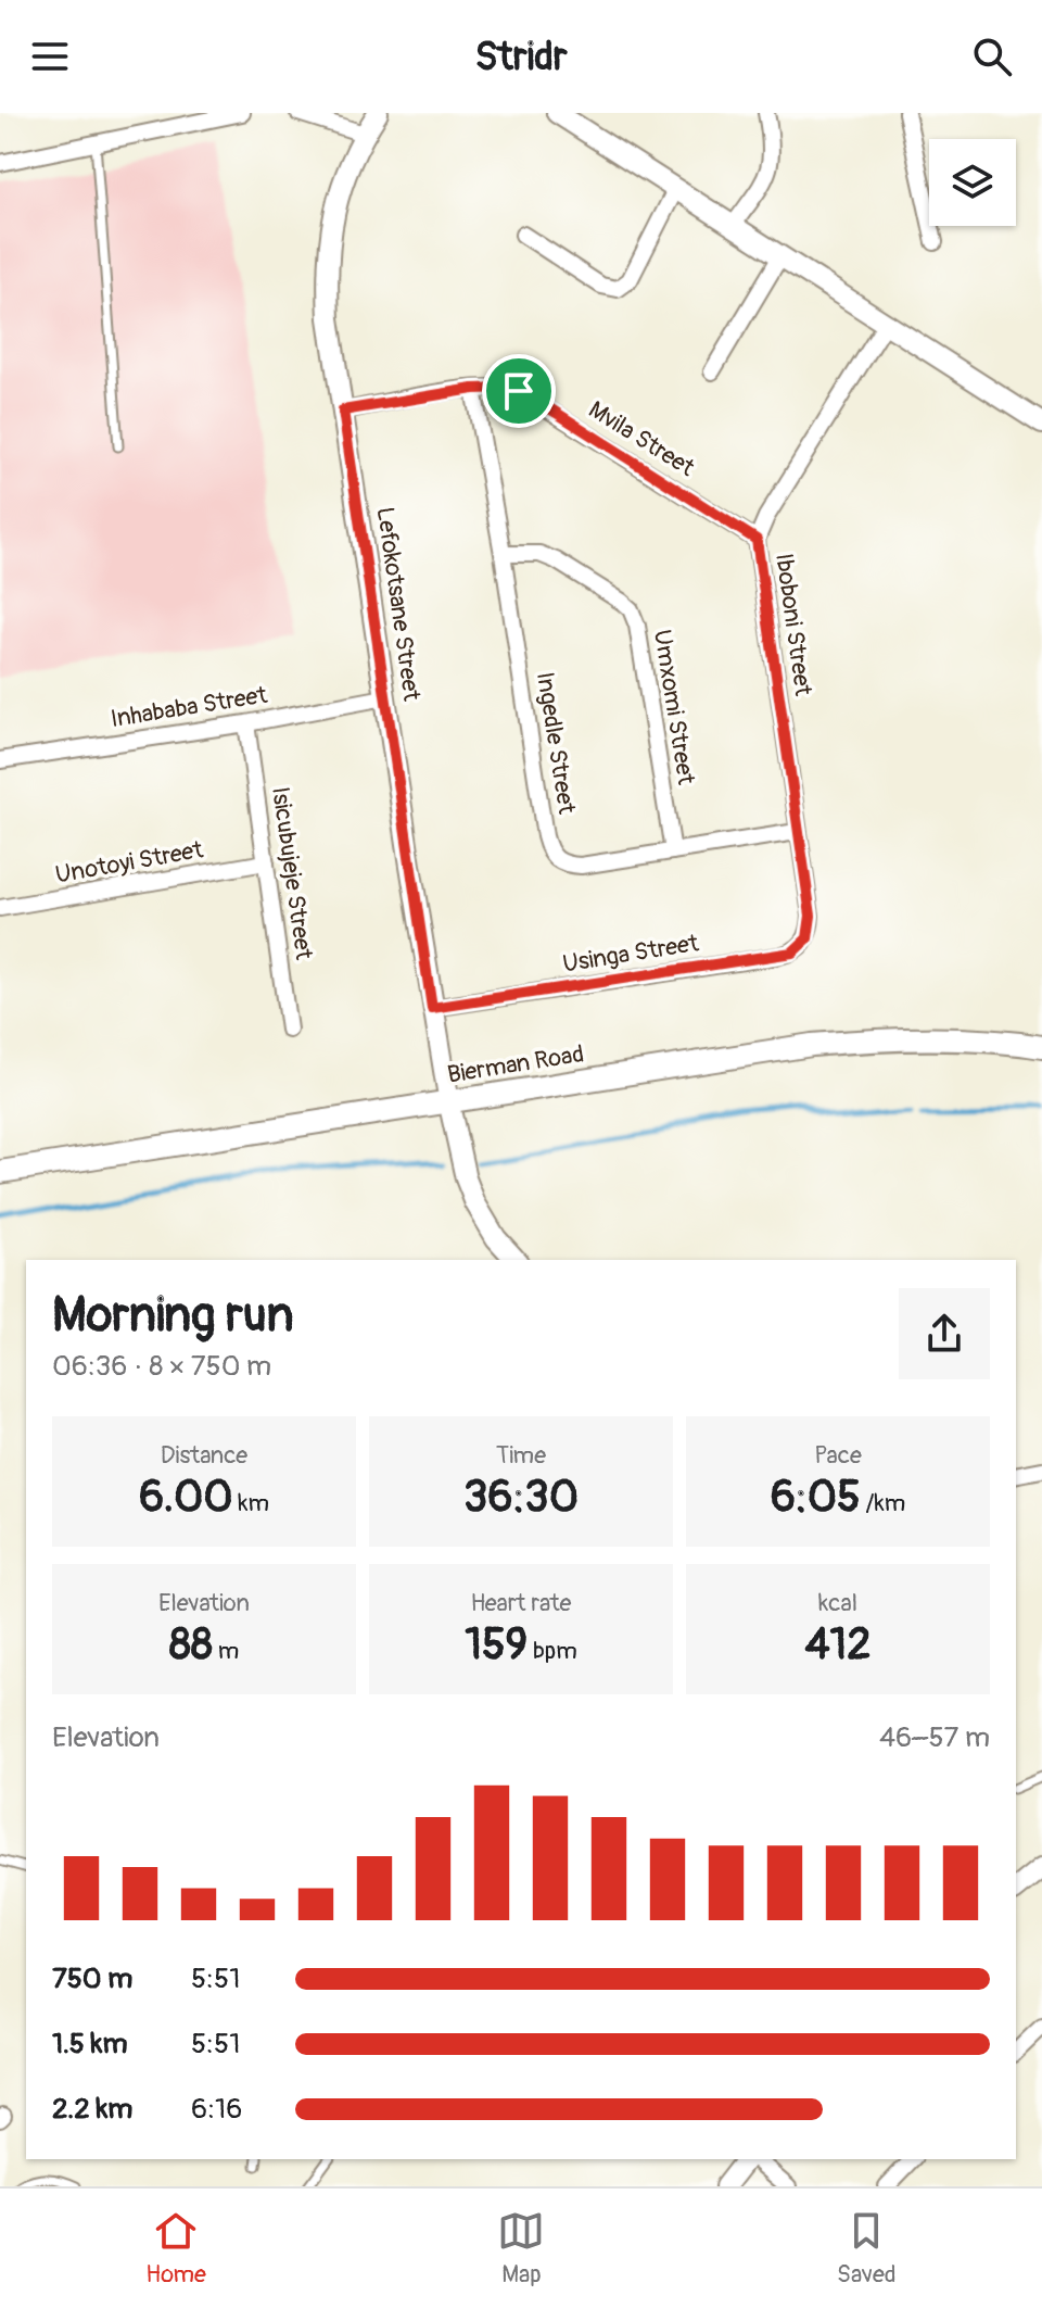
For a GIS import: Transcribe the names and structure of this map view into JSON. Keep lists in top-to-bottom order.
{
  "streets": {
    "main road": ["Bierman Road"],
    "street": [
      "Mvila Street",
      "Lefokotsane Street",
      "Iboboni Street",
      "Inhababa Street",
      "Umxomi Street",
      "Ingedle Street",
      "Unotoyi Street",
      "Isicubujeje Street",
      "Usinga Street"
    ]
  },
  "crossings": [
    ["Mvila Street", "Lefokotsane Street"],
    ["Mvila Street", "Iboboni Street"],
    ["Mvila Street", "Ingedle Street"],
    ["Lefokotsane Street", "Inhababa Street"],
    ["Lefokotsane Street", "Usinga Street"],
    ["Lefokotsane Street", "Bierman Road"],
    ["Iboboni Street", "Ingedle Street"],
    ["Iboboni Street", "Usinga Street"],
    ["Inhababa Street", "Isicubujeje Street"],
    ["Umxomi Street", "Ingedle Street"],
    ["Unotoyi Street", "Isicubujeje Street"]
  ],
  "page": {
    "header": "Stridr",
    "heading": ["Morning run", "06:36 · 8 × 750 m"],
    "stats": [
      ["Distance", "6.00 km"],
      ["Time", "36:30"],
      ["Pace", "6:05 /km"],
      ["Elevation", "88 m"],
      ["Heart rate", "159 bpm"],
      ["kcal", "412"]
    ],
    "chart": ["Elevation", "46–57 m"],
    "list": [
      {
        "name": "750 m",
        "note": "5:51"
      },
      {
        "name": "1.5 km",
        "note": "5:51"
      },
      {
        "name": "2.2 km",
        "note": "6:16"
      }
    ],
    "tabs": ["Home", "Map", "Saved"]
  }
}
